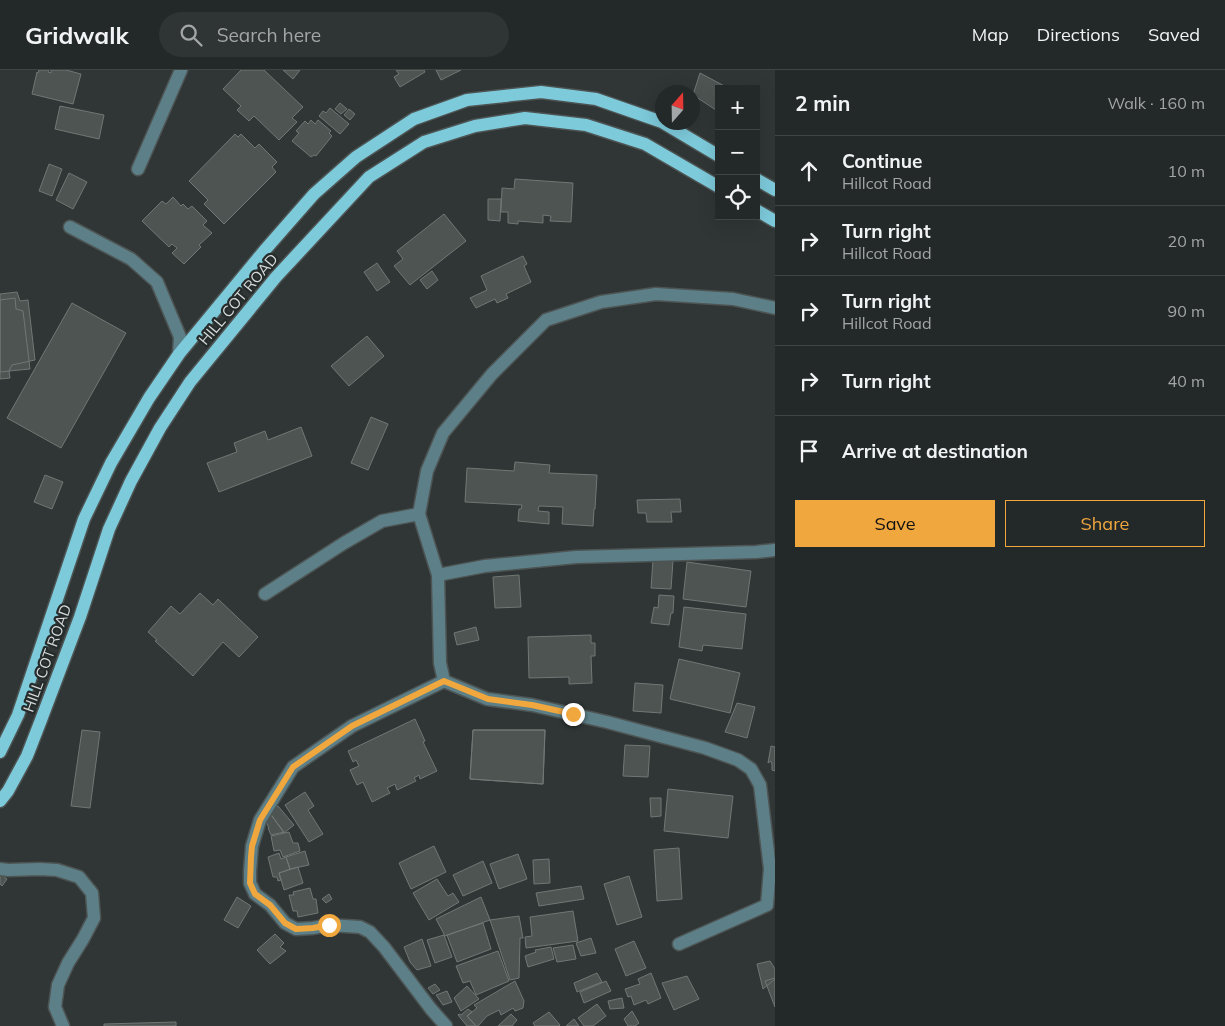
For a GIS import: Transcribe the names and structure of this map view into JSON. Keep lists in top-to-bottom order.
{
  "streets": {
    "main road": ["HILL COT ROAD"]
  },
  "north": "top",
  "page": {
    "header": "Gridwalk",
    "search": "Search here",
    "nav": ["Map", "Directions", "Saved"],
    "heading": ["2 min", "Walk · 160 m"],
    "map_buttons": ["+", "−"],
    "list": [
      ["Continue", "Hillcot Road", "10 m"],
      ["Turn right", "Hillcot Road", "20 m"],
      ["Turn right", "Hillcot Road", "90 m"],
      ["Turn right", "40 m"],
      "Arrive at destination"
    ],
    "buttons": ["Save", "Share"]
  }
}
